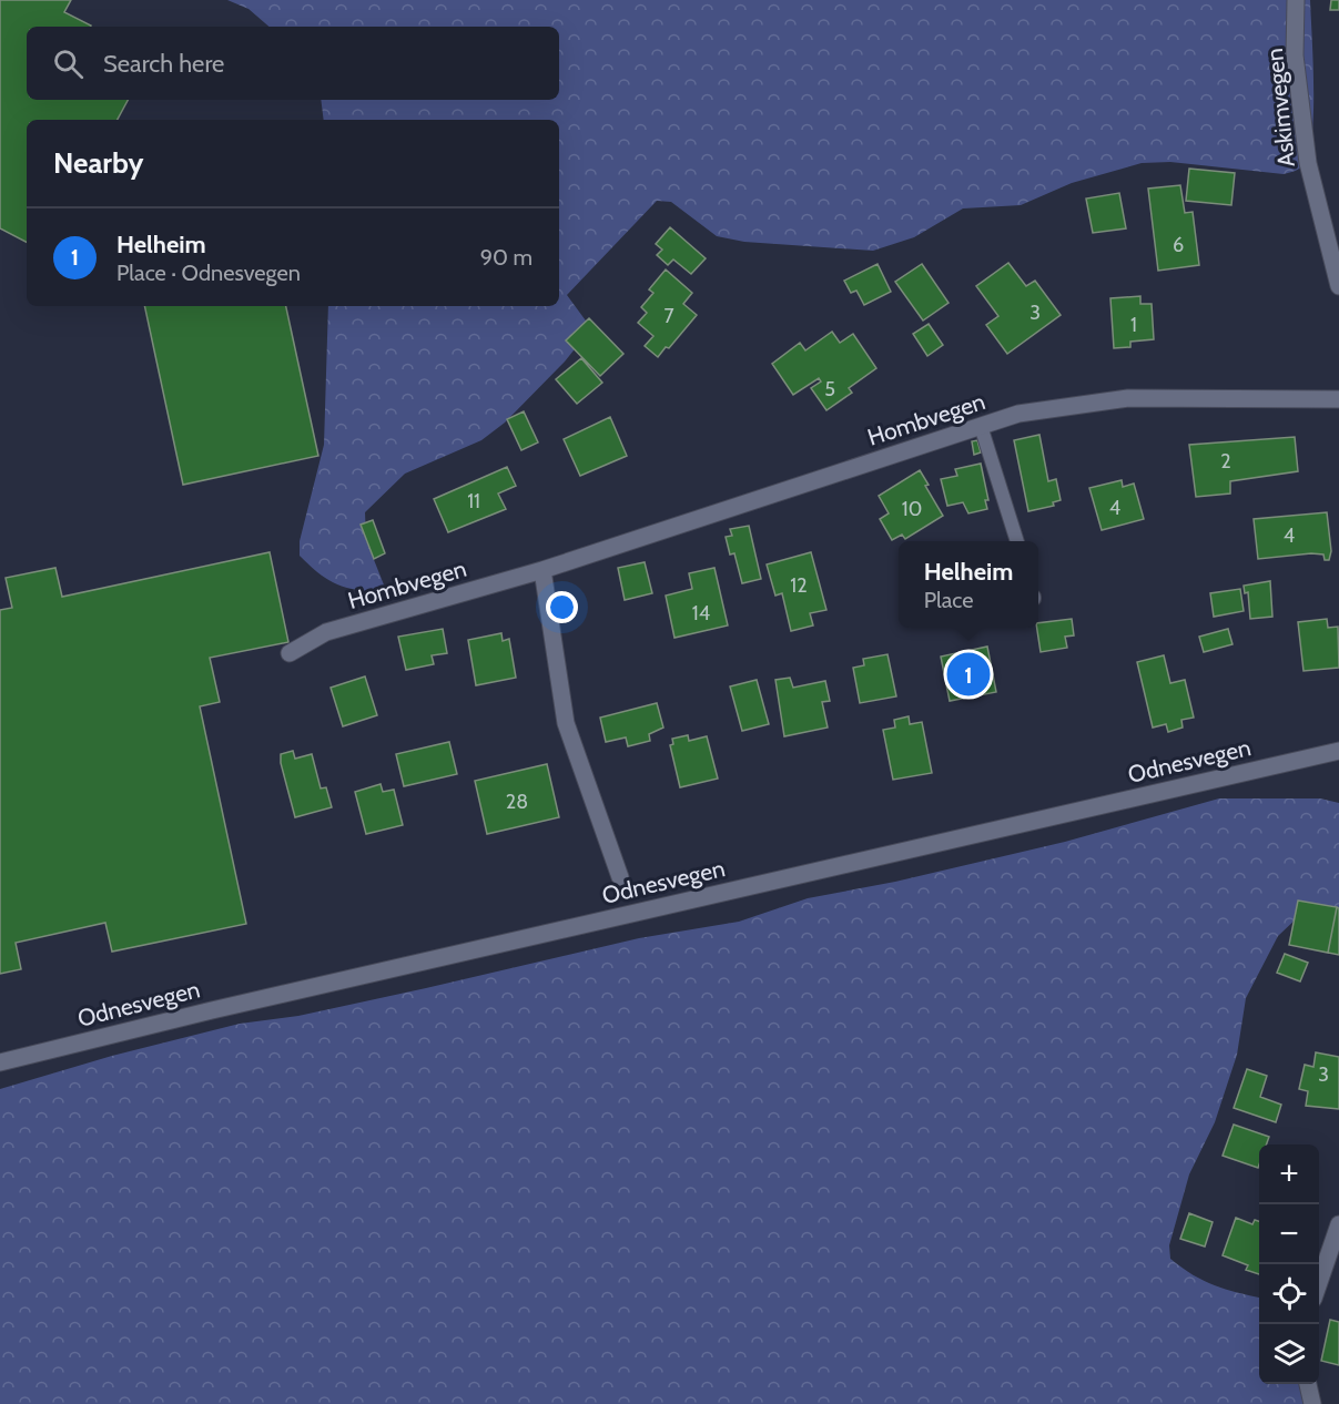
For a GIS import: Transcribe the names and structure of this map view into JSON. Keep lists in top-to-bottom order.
{
  "streets": {
    "street": ["Askimvegen", "Hombvegen", "Odnesvegen"]
  },
  "house_numbers": [
    "6",
    "3",
    "7",
    "1",
    "5",
    "2",
    "11",
    "4",
    "10",
    "4",
    "12",
    "14",
    "28",
    "3"
  ],
  "page": {
    "search": "Search here",
    "heading": "Nearby",
    "list": [
      {
        "mark": "1",
        "name": "Helheim",
        "note": "Place · Odnesvegen",
        "value": "90 m"
      }
    ],
    "popup": ["Helheim", "Place"],
    "pins": "1",
    "map_buttons": ["+", "−"]
  }
}
